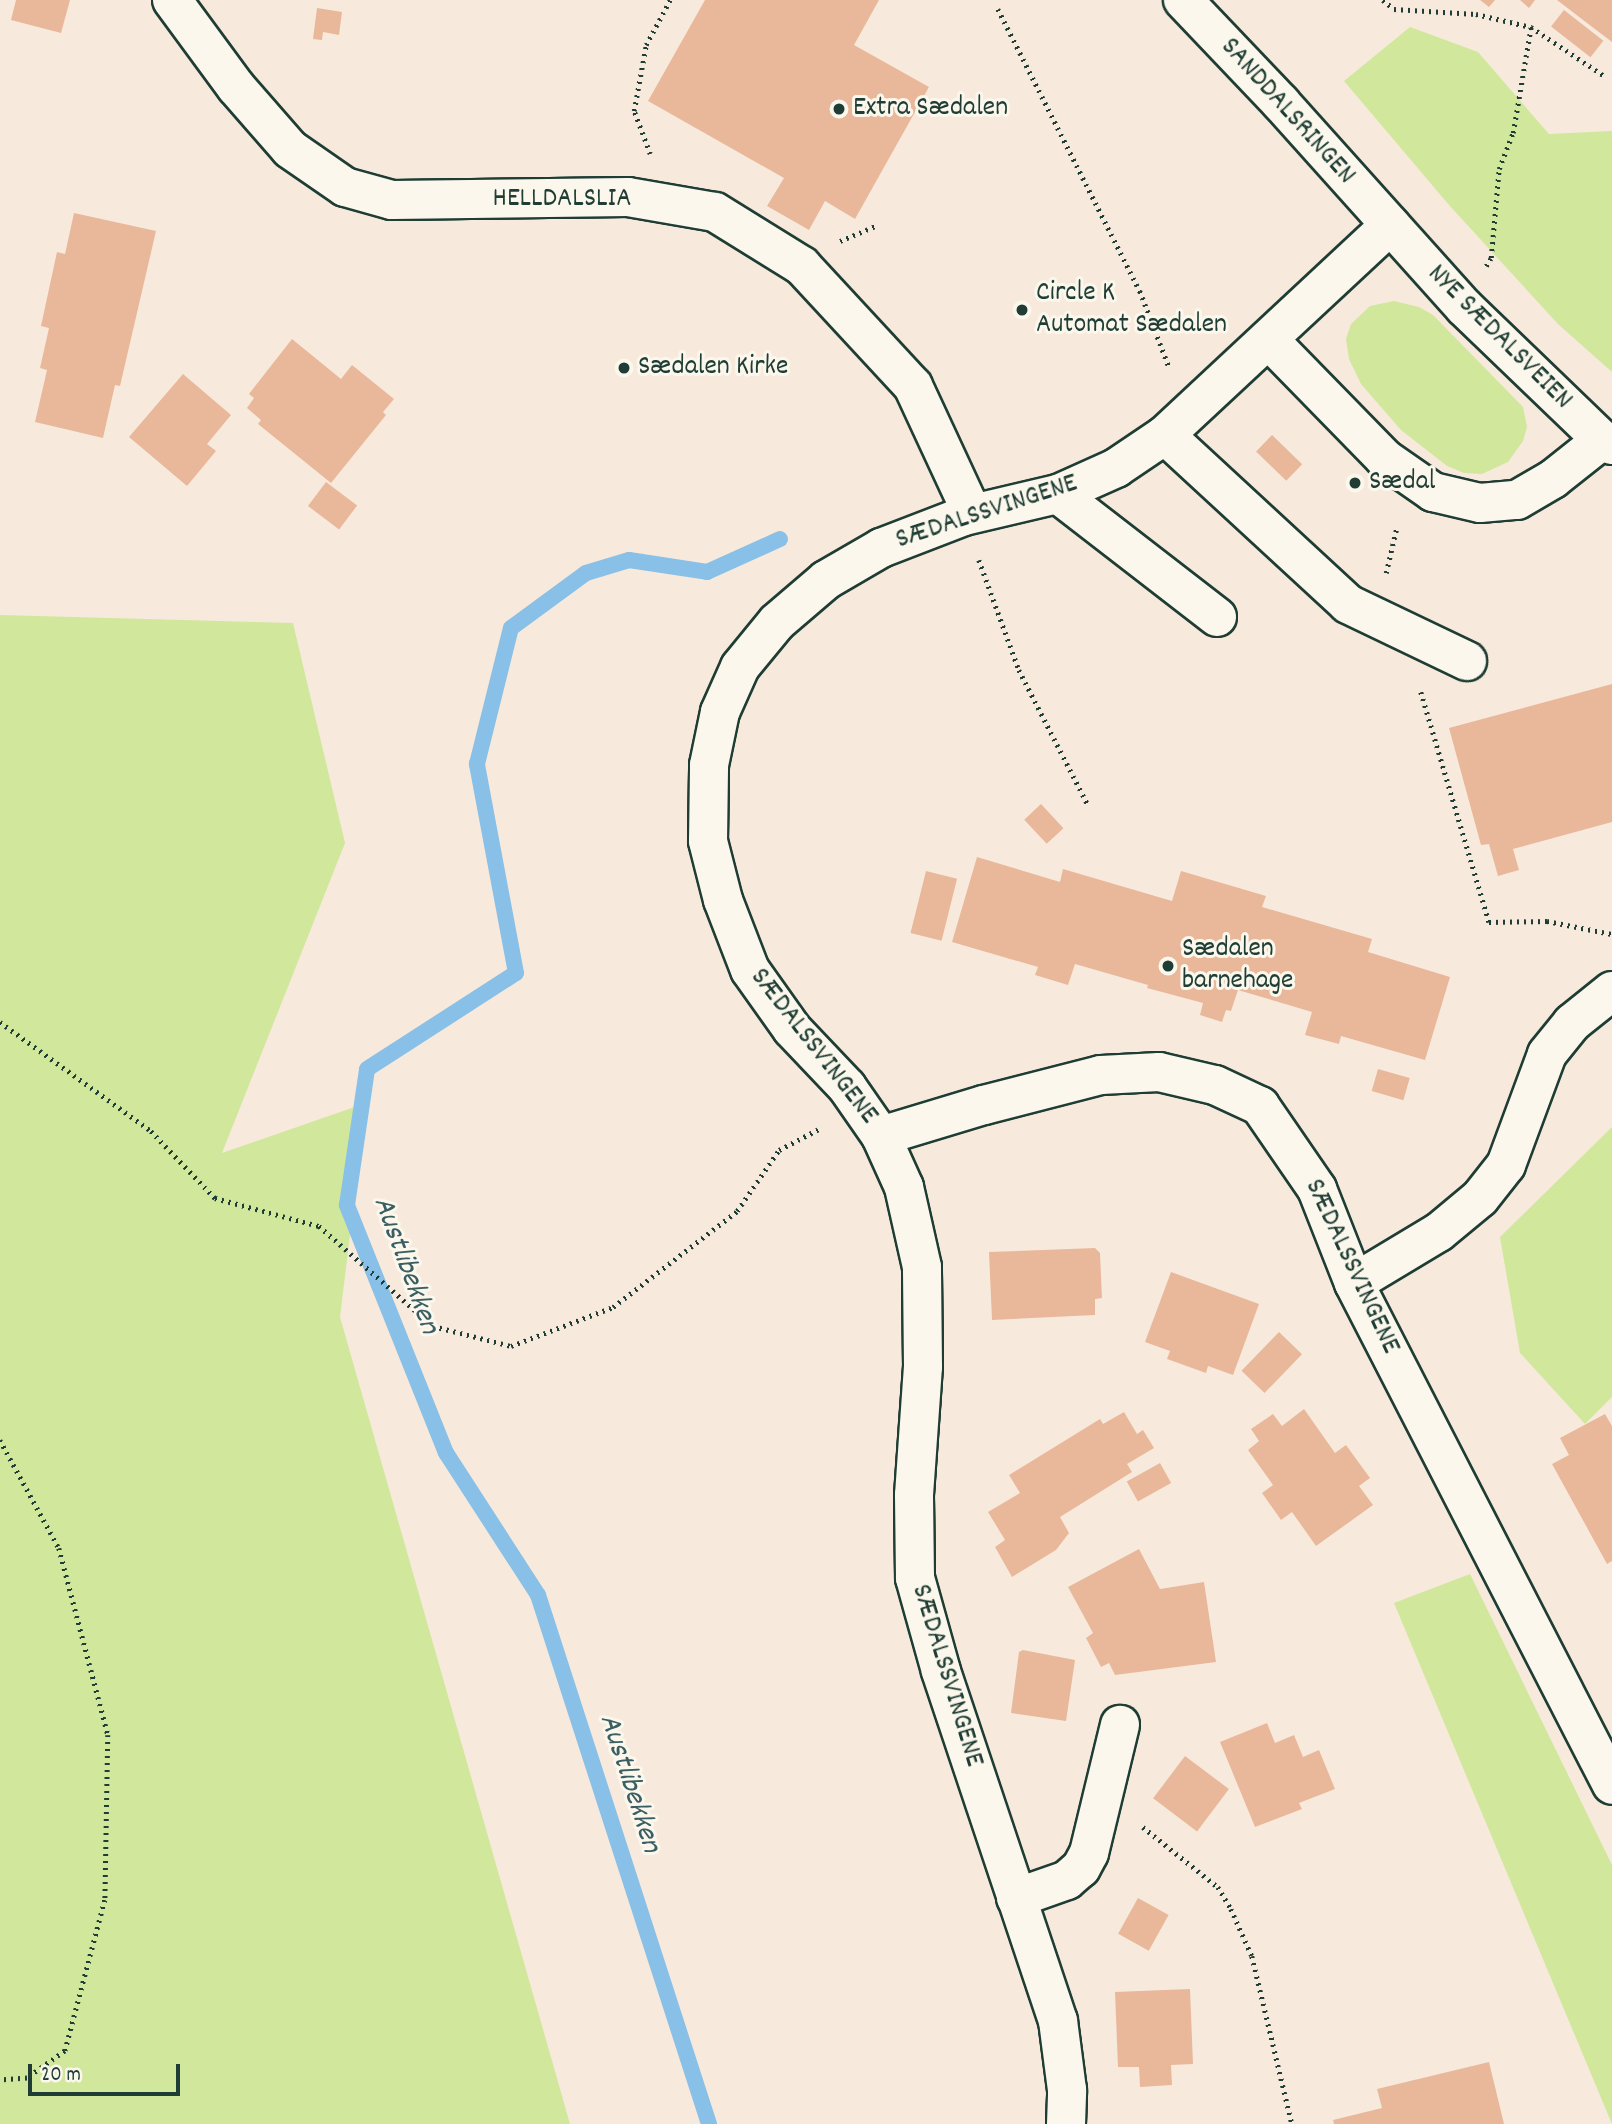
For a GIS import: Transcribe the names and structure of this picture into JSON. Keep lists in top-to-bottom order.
{
  "streets": {
    "street": [
      "SANDDALSRINGEN",
      "HELLDALSLIA",
      "NYE SÆDALSVEIEN",
      "SÆDALSSVINGENE"
    ]
  },
  "crossings": [
    ["SANDDALSRINGEN", "NYE SÆDALSVEIEN"],
    ["SANDDALSRINGEN", "SÆDALSSVINGENE"],
    ["HELLDALSLIA", "SÆDALSSVINGENE"],
    ["NYE SÆDALSVEIEN", "SÆDALSSVINGENE"]
  ],
  "water": ["Austlibekken"],
  "places": [
    "Extra Sædalen",
    "Circle K Automat Sædalen",
    "Sædalen Kirke",
    "Sædal",
    "Sædalen barnehage"
  ],
  "scale_bar": "20 m"
}
